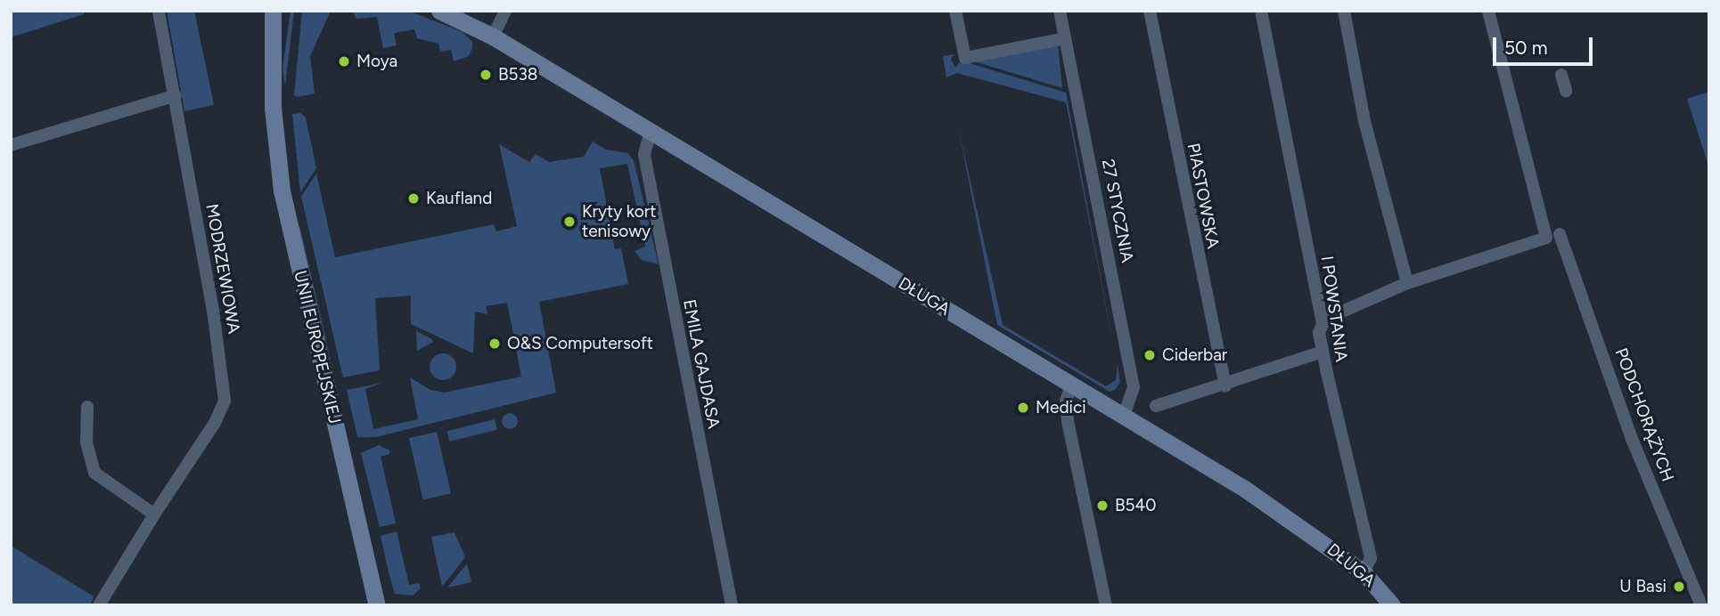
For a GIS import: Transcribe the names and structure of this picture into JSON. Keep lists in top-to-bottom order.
{
  "streets": {
    "street": [
      "PIASTOWSKA",
      "27 STYCZNIA",
      "MODRZEWIOWA",
      "DŁUGA",
      "I POWSTANIA",
      "UNII EUROPEJSKIEJ",
      "EMILA GAJDASA",
      "PODCHORĄŻYCH"
    ]
  },
  "crossings": [
    ["27 STYCZNIA", "DŁUGA"],
    ["DŁUGA", "I POWSTANIA"],
    ["DŁUGA", "EMILA GAJDASA"]
  ],
  "places": [
    "Moya",
    "B538",
    "Kaufland",
    "Kryty kort tenisowy",
    "O&S Computersoft",
    "Ciderbar",
    "Medici",
    "B540",
    "U Basi"
  ],
  "scale_bar": "50 m"
}
